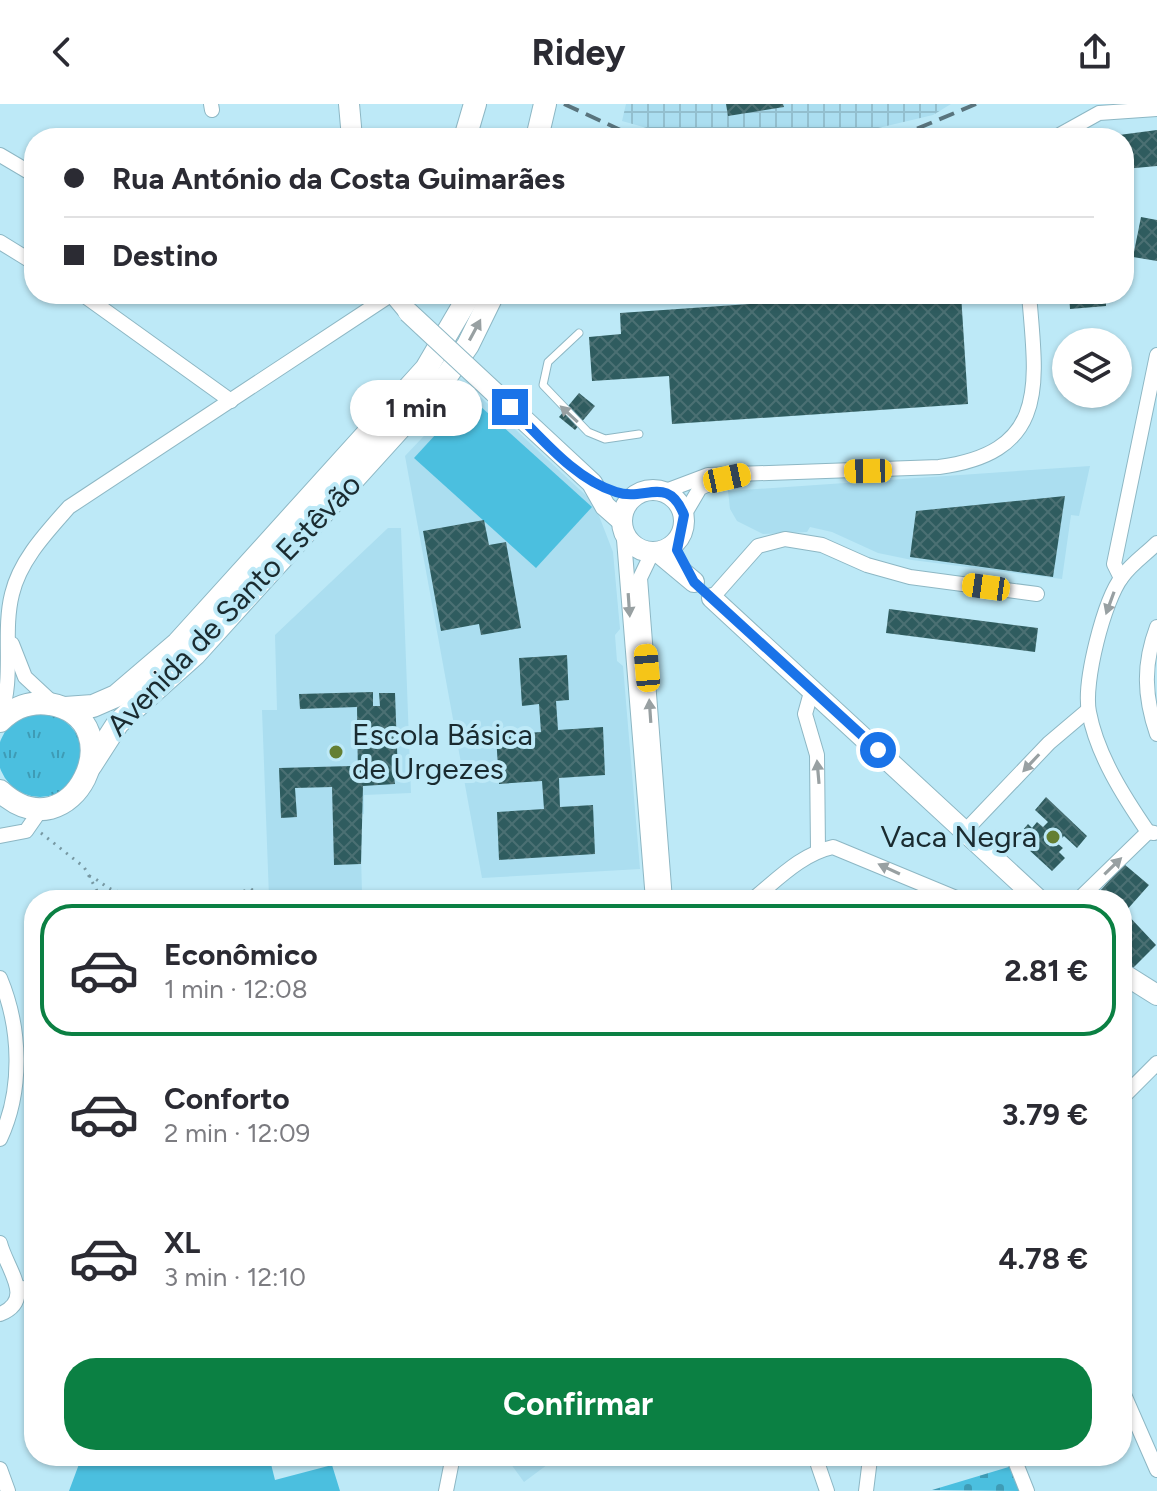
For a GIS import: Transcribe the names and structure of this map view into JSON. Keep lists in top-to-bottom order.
{
  "streets": {
    "main road": ["Avenida de Santo Estêvão"]
  },
  "places": ["Escola Básica de Urgezes", "Vaca Negra"],
  "page": {
    "header": "Ridey",
    "banner": ["Rua António da Costa Guimarães", "Destino"],
    "bubble": "1 min",
    "list": [
      {
        "name": "Econômico",
        "note": "1 min · 12:08",
        "value": "2.81 €"
      },
      {
        "name": "Conforto",
        "note": "2 min · 12:09",
        "value": "3.79 €"
      },
      {
        "name": "XL",
        "note": "3 min · 12:10",
        "value": "4.78 €"
      }
    ],
    "buttons": "Confirmar"
  }
}
